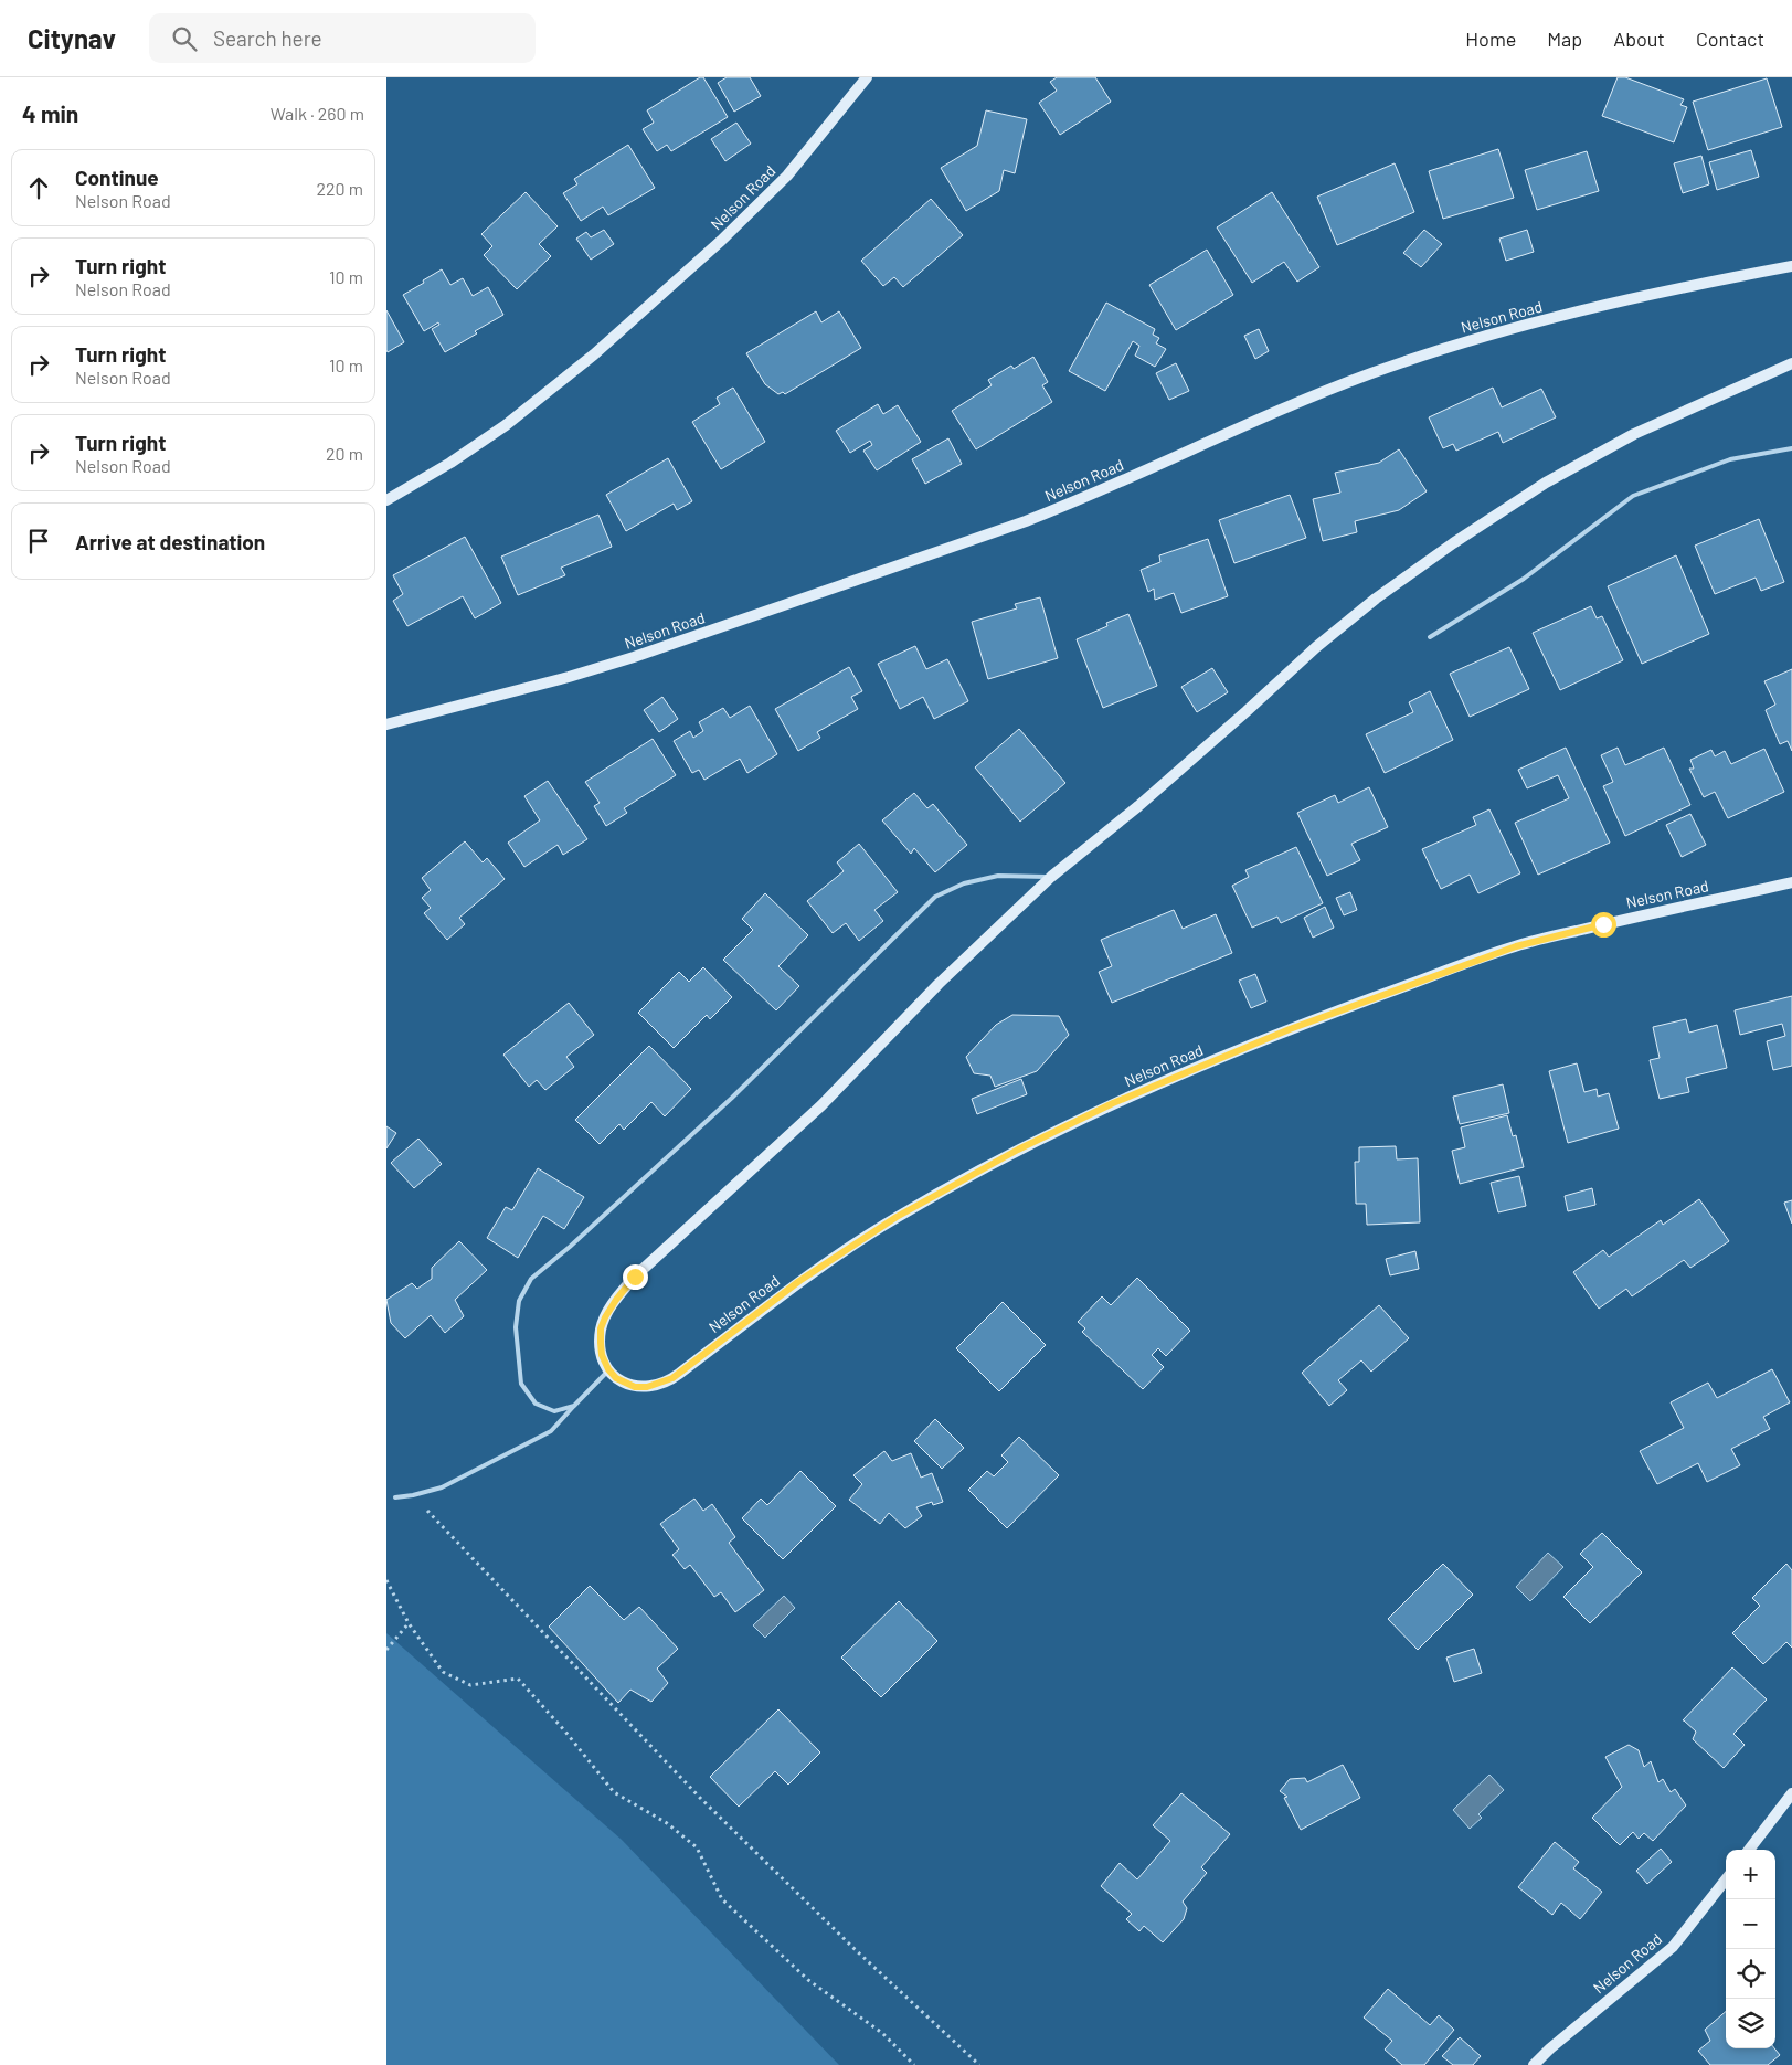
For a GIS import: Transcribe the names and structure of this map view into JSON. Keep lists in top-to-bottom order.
{
  "streets": {
    "street": ["Nelson Road"]
  },
  "page": {
    "header": "Citynav",
    "search": "Search here",
    "nav": [
      "Home",
      "Map",
      "About",
      "Contact"
    ],
    "heading": ["4 min", "Walk · 260 m"],
    "list": [
      ["Continue", "Nelson Road", "220 m"],
      ["Turn right", "Nelson Road", "10 m"],
      ["Turn right", "Nelson Road", "10 m"],
      ["Turn right", "Nelson Road", "20 m"],
      "Arrive at destination"
    ],
    "map_buttons": ["+", "−"]
  }
}
